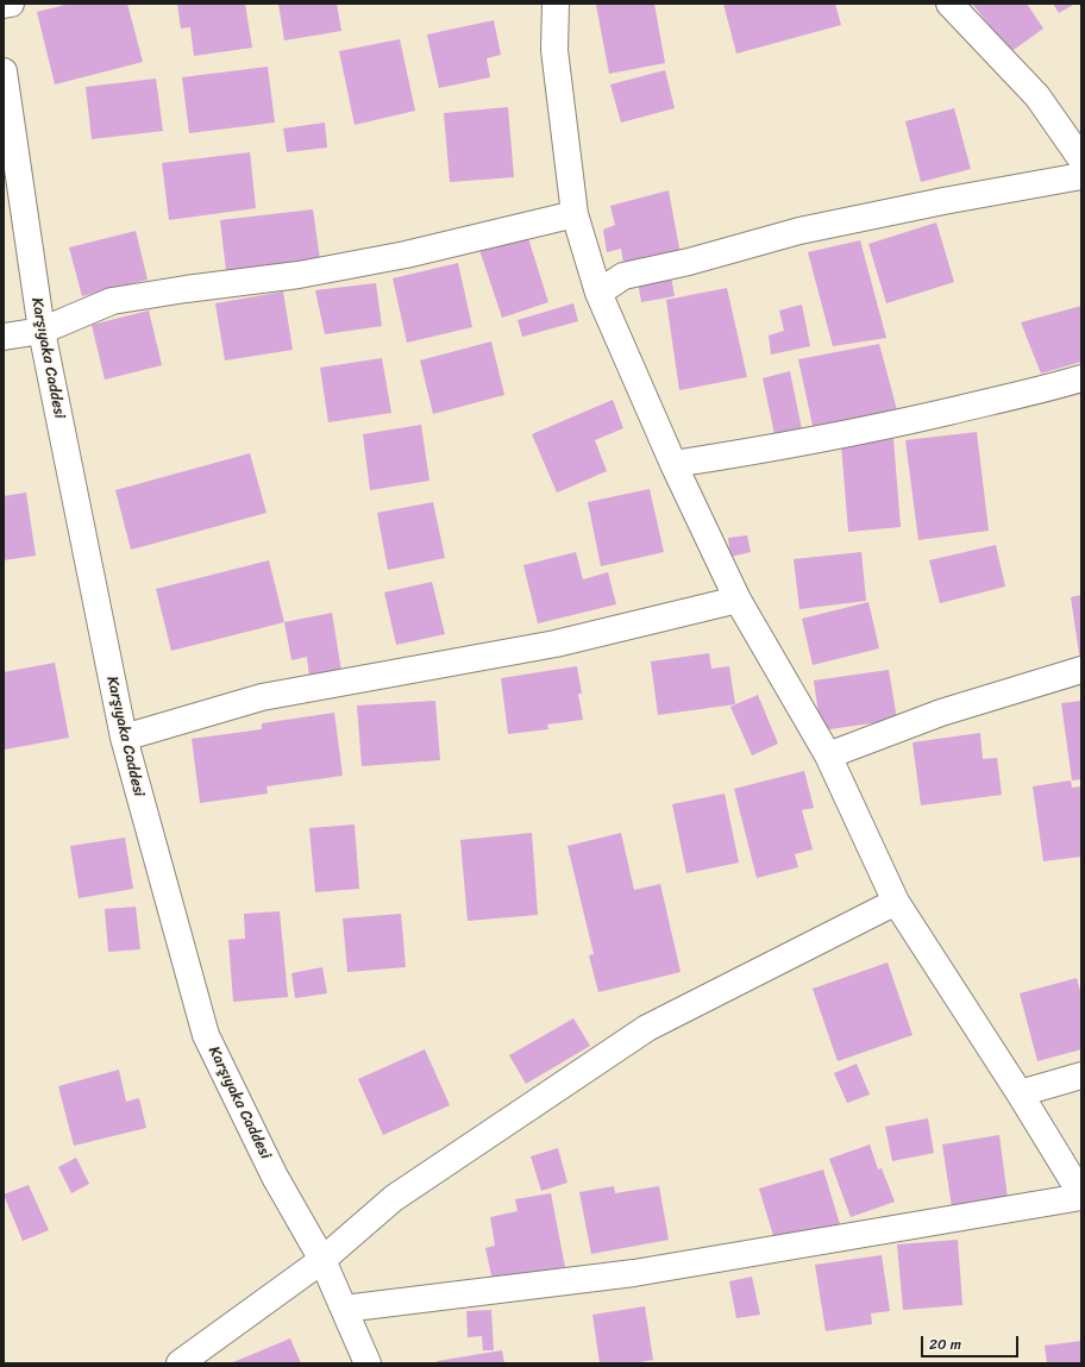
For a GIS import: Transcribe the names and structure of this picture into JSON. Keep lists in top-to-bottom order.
{
  "streets": {
    "street": ["Karşıyaka Caddesi"]
  },
  "scale_bar": "20 m"
}
